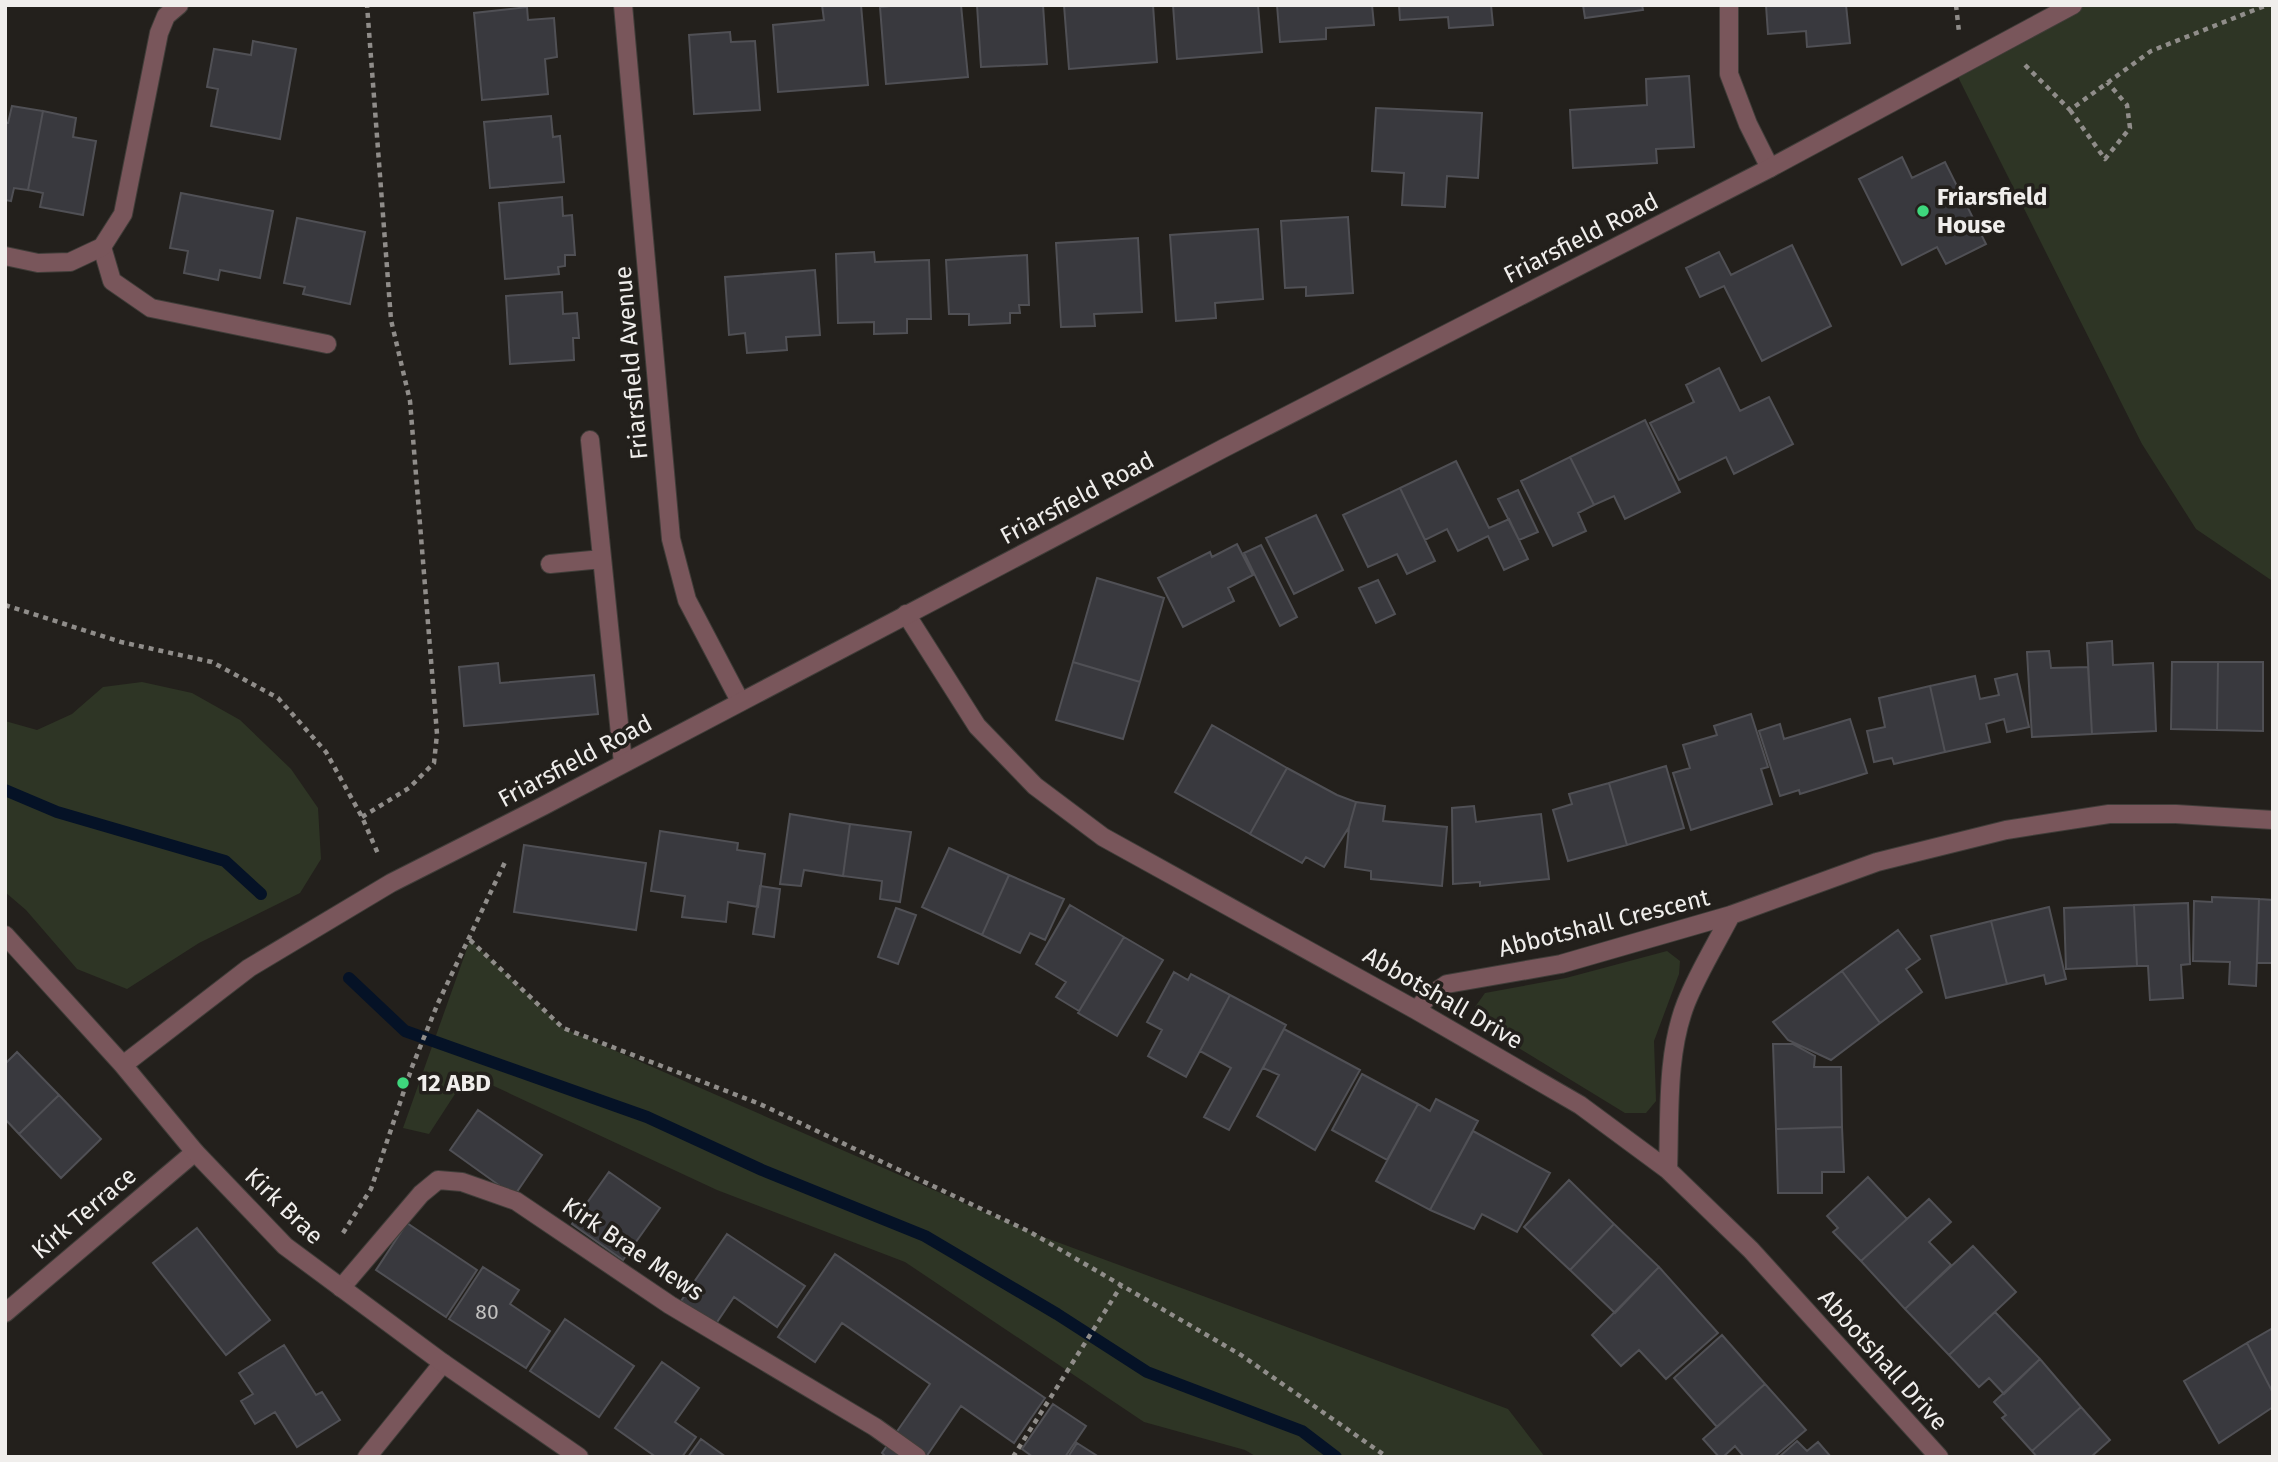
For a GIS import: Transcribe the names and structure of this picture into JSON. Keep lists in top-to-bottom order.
{
  "streets": {
    "street": [
      "Friarsfield Road",
      "Friarsfield Avenue",
      "Abbotshall Crescent",
      "Abbotshall Drive",
      "Kirk Brae",
      "Kirk Terrace",
      "Kirk Brae Mews"
    ]
  },
  "crossings": [
    ["Friarsfield Road", "Friarsfield Avenue"],
    ["Friarsfield Road", "Abbotshall Drive"],
    ["Friarsfield Road", "Kirk Brae"],
    ["Abbotshall Crescent", "Abbotshall Drive"],
    ["Kirk Brae", "Kirk Terrace"],
    ["Kirk Brae", "Kirk Brae Mews"]
  ],
  "places": ["Friarsfield House", "12 ABD"],
  "house_numbers": ["80"]
}
